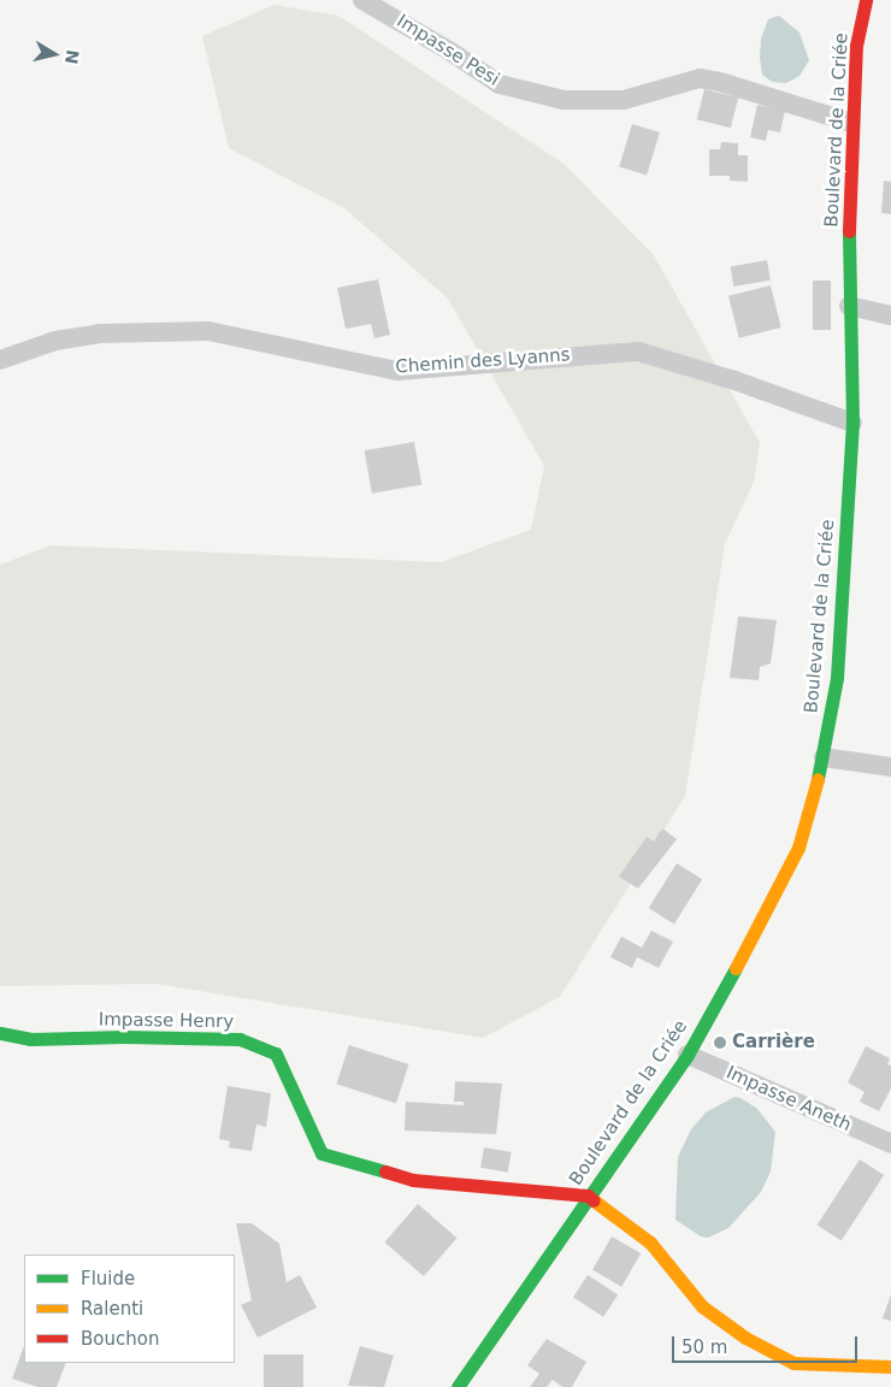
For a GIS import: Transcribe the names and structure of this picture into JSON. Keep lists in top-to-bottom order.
{
  "streets": {
    "main road": ["Boulevard de la Criée", "Impasse Henry"],
    "street": ["Impasse Pesi", "Chemin des Lyanns", "Impasse Aneth"]
  },
  "crossings": [
    ["Impasse Pesi", "Boulevard de la Criée"],
    ["Boulevard de la Criée", "Chemin des Lyanns"],
    ["Boulevard de la Criée", "Impasse Henry"],
    ["Boulevard de la Criée", "Impasse Aneth"]
  ],
  "places": ["Carrière"],
  "legend": ["Fluide", "Ralenti", "Bouchon"],
  "scale_bar": "50 m",
  "north": "right"
}
